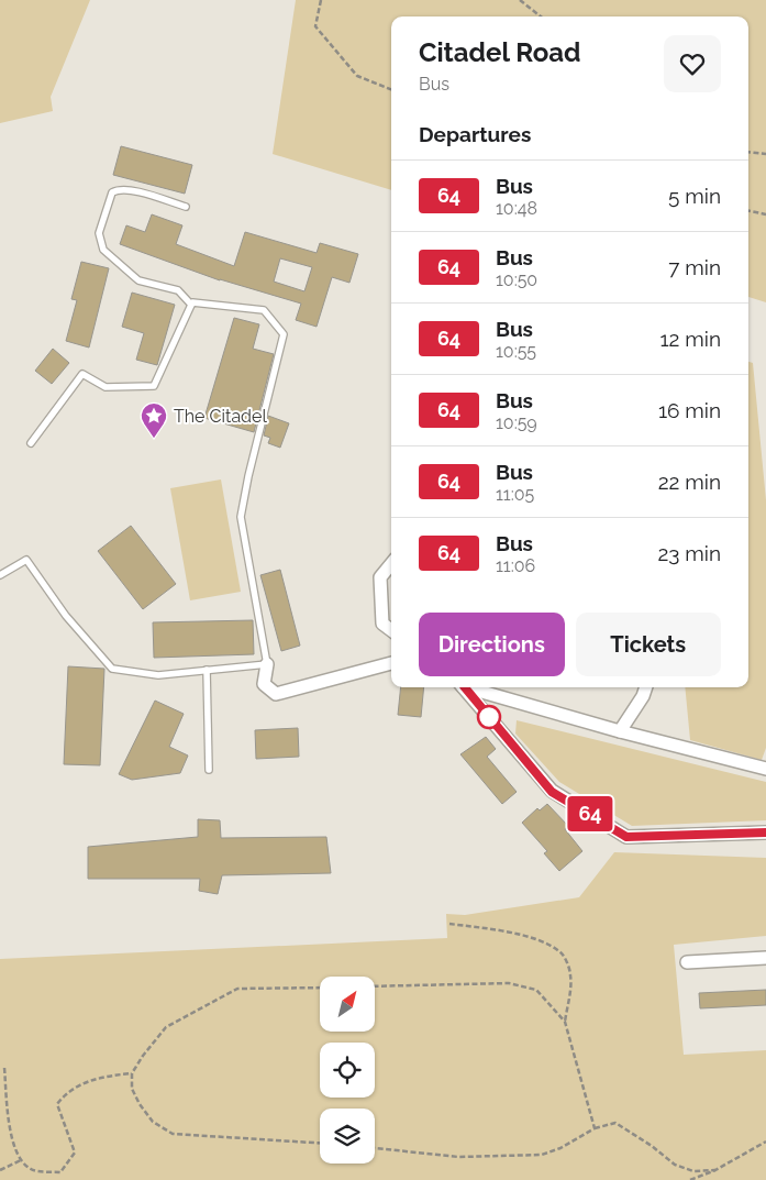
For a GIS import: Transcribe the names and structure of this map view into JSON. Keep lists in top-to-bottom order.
{
  "places": {
    "place": ["The Citadel"]
  },
  "lines": ["bus line 64"],
  "north": "top right",
  "page": {
    "on_map": "64",
    "heading": [
      ["Citadel Road", "Bus"],
      "Departures"
    ],
    "list": [
      {
        "mark": "64",
        "name": "Bus",
        "note": "10:48",
        "value": "5 min"
      },
      {
        "mark": "64",
        "name": "Bus",
        "note": "10:50",
        "value": "7 min"
      },
      {
        "mark": "64",
        "name": "Bus",
        "note": "10:55",
        "value": "12 min"
      },
      {
        "mark": "64",
        "name": "Bus",
        "note": "10:59",
        "value": "16 min"
      },
      {
        "mark": "64",
        "name": "Bus",
        "note": "11:05",
        "value": "22 min"
      },
      {
        "mark": "64",
        "name": "Bus",
        "note": "11:06",
        "value": "23 min"
      }
    ],
    "buttons": ["Directions", "Tickets"]
  }
}
